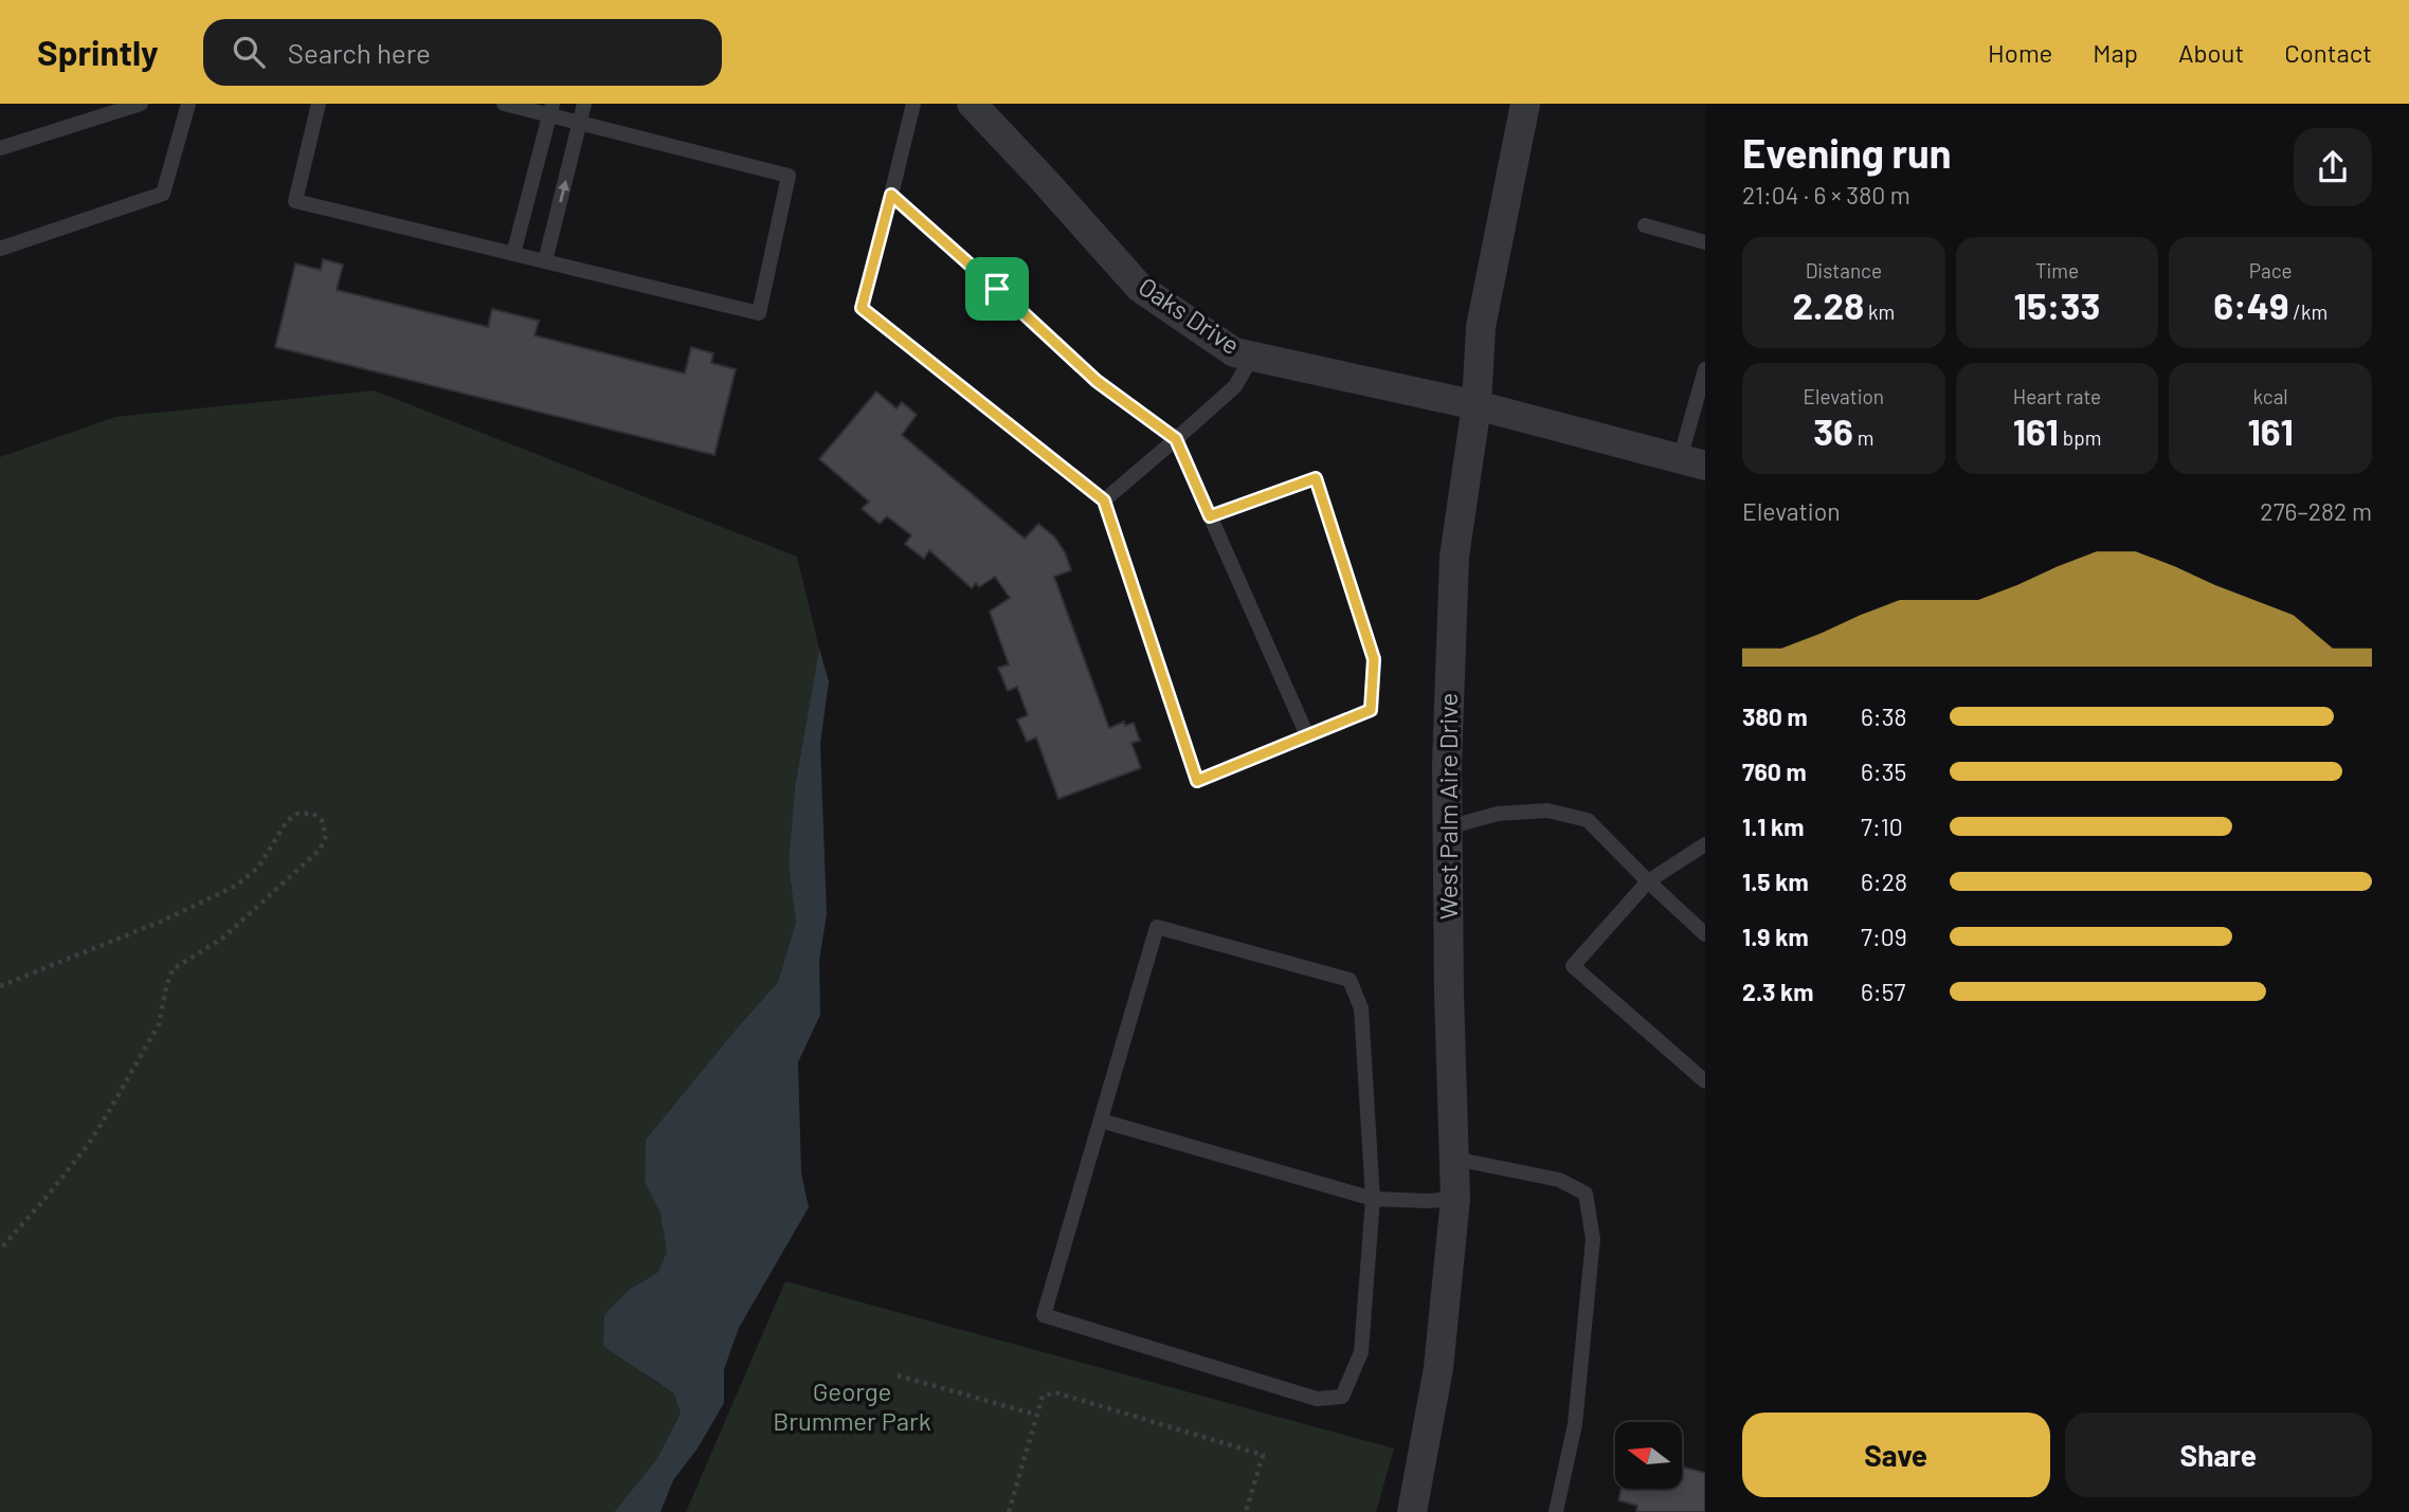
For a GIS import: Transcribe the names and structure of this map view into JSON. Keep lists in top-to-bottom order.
{
  "streets": {
    "street": ["Oaks Drive", "West Palm Aire Drive"]
  },
  "crossings": [
    ["Oaks Drive", "West Palm Aire Drive"]
  ],
  "parks": ["George Brummer Park"],
  "north": "left",
  "page": {
    "header": "Sprintly",
    "search": "Search here",
    "nav": [
      "Home",
      "Map",
      "About",
      "Contact"
    ],
    "heading": ["Evening run", "21:04 · 6 × 380 m"],
    "stats": [
      ["Distance", "2.28 km"],
      ["Time", "15:33"],
      ["Pace", "6:49 /km"],
      ["Elevation", "36 m"],
      ["Heart rate", "161 bpm"],
      ["kcal", "161"]
    ],
    "chart": ["Elevation", "276–282 m"],
    "list": [
      {
        "name": "380 m",
        "note": "6:38"
      },
      {
        "name": "760 m",
        "note": "6:35"
      },
      {
        "name": "1.1 km",
        "note": "7:10"
      },
      {
        "name": "1.5 km",
        "note": "6:28"
      },
      {
        "name": "1.9 km",
        "note": "7:09"
      },
      {
        "name": "2.3 km",
        "note": "6:57"
      }
    ],
    "buttons": ["Save", "Share"]
  }
}
